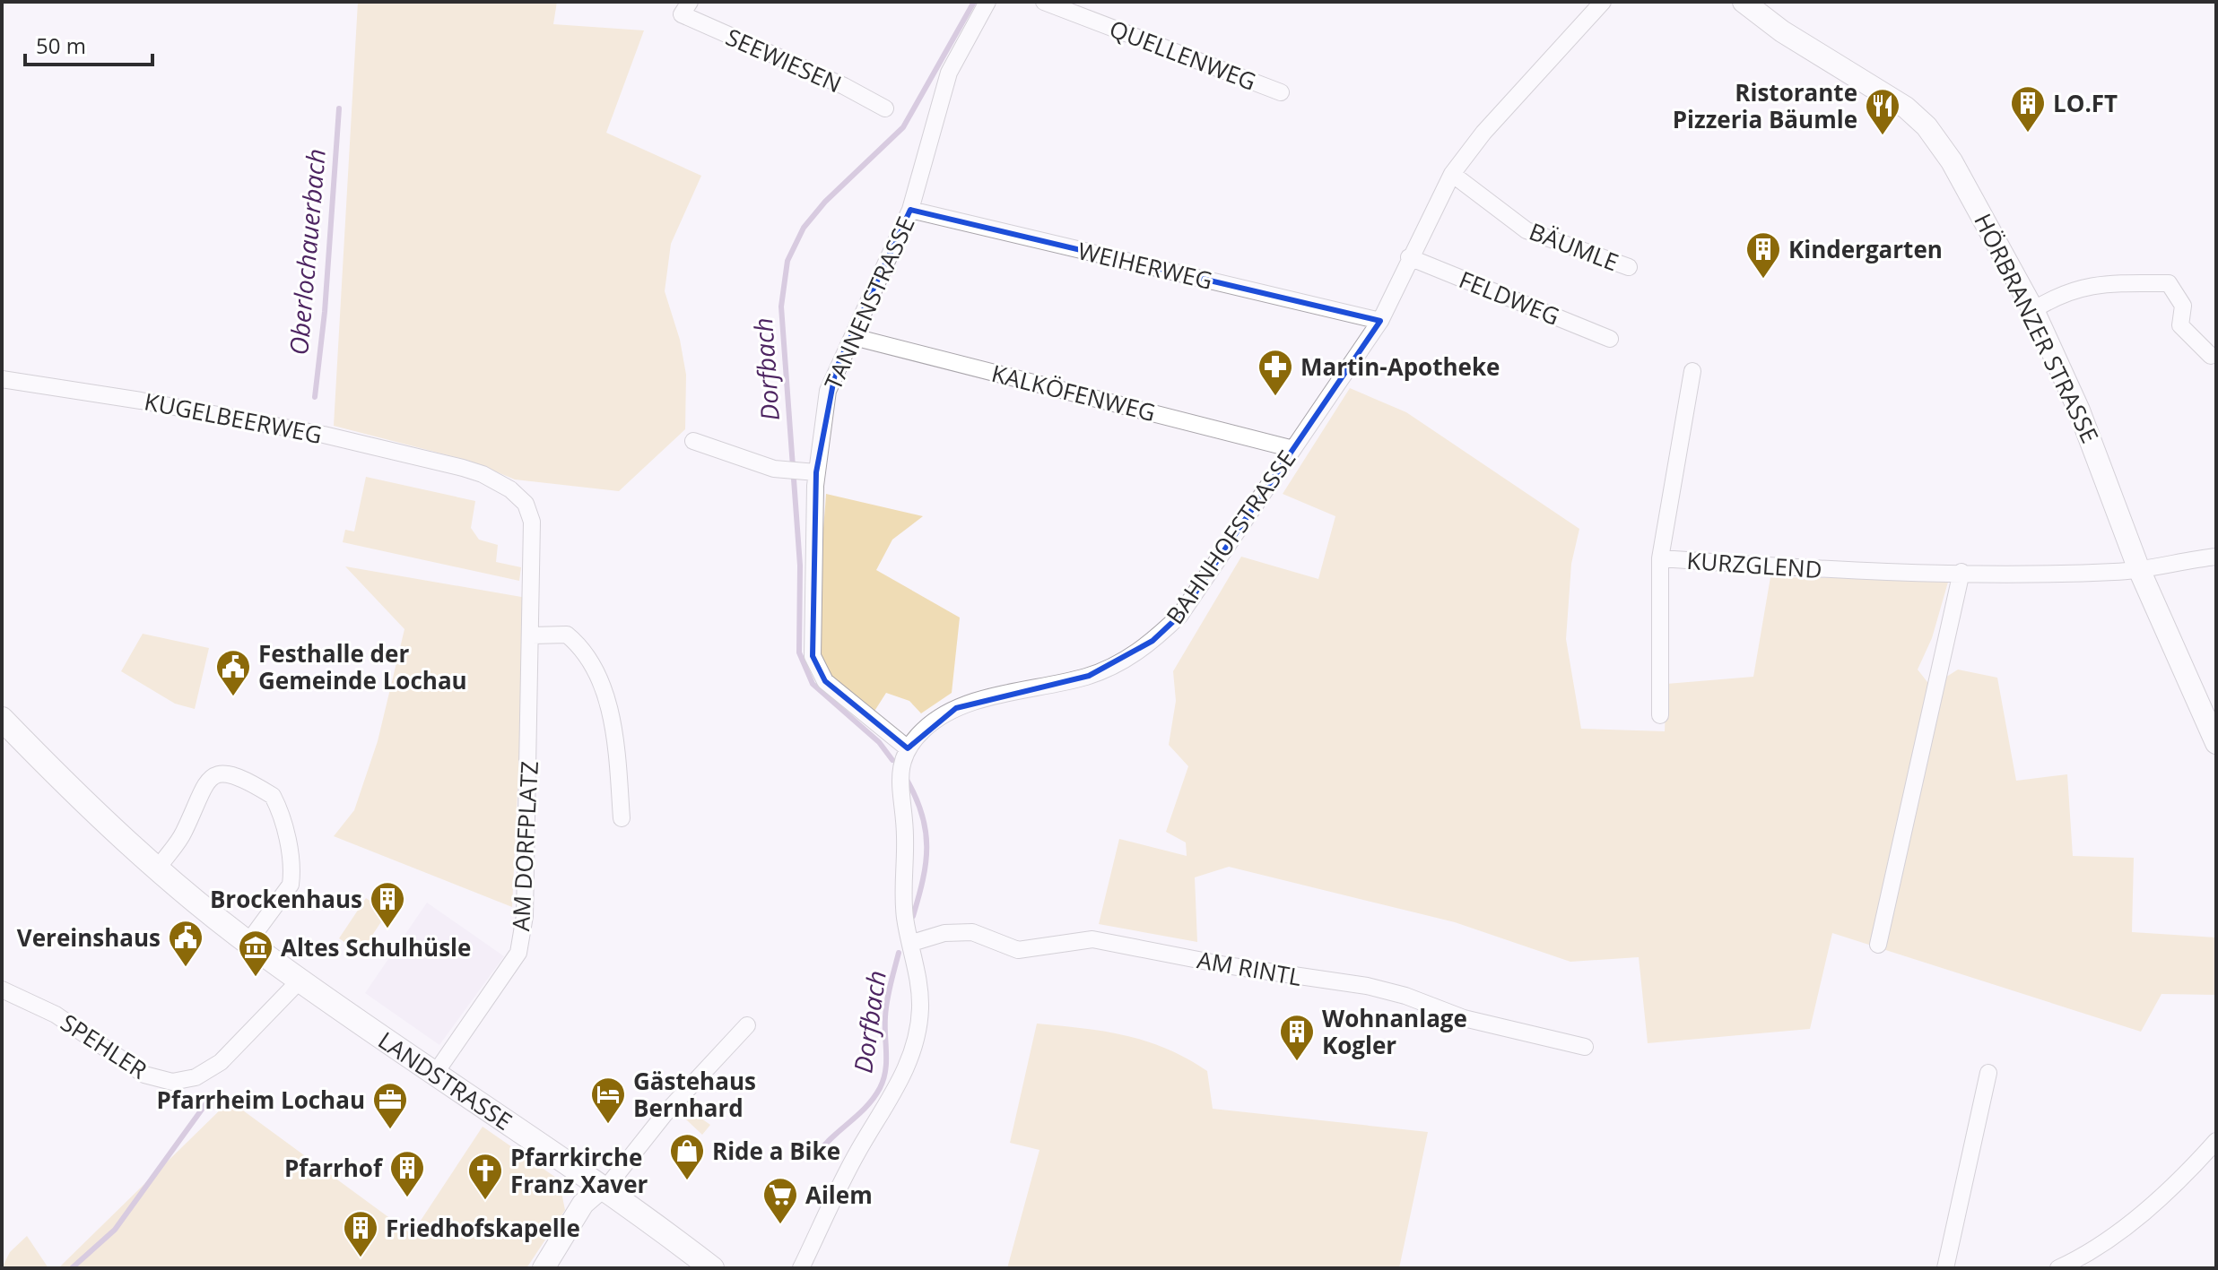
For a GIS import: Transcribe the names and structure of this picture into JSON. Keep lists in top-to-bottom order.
{
  "streets": {
    "main road": ["LANDSTRASSE"],
    "street": [
      "QUELLENWEG",
      "SEEWIESEN",
      "BÄUMLE",
      "WEIHERWEG",
      "FELDWEG",
      "TANNENSTRASSE",
      "HÖRBRANZER STRASSE",
      "KALKÖFENWEG",
      "KUGELBEERWEG",
      "BAHNHOFSTRASSE",
      "KURZGLEND",
      "AM DORFPLATZ",
      "AM RINTL",
      "SPEHLER"
    ]
  },
  "crossings": [
    ["BÄUMLE", "BAHNHOFSTRASSE"],
    ["WEIHERWEG", "TANNENSTRASSE"],
    ["WEIHERWEG", "BAHNHOFSTRASSE"],
    ["FELDWEG", "BAHNHOFSTRASSE"],
    ["TANNENSTRASSE", "KALKÖFENWEG"],
    ["TANNENSTRASSE", "BAHNHOFSTRASSE"],
    ["HÖRBRANZER STRASSE", "KURZGLEND"],
    ["KALKÖFENWEG", "BAHNHOFSTRASSE"],
    ["KUGELBEERWEG", "AM DORFPLATZ"],
    ["AM DORFPLATZ", "LANDSTRASSE"],
    ["SPEHLER", "LANDSTRASSE"]
  ],
  "water": ["Oberlochauerbach", "Dorfbach"],
  "places": {
    "building": [
      "LO.FT",
      "Kindergarten",
      "Brockenhaus",
      "Wohnanlage Kogler",
      "Pfarrhof",
      "Friedhofskapelle"
    ],
    "restaurant": ["Ristorante Pizzeria Bäumle"],
    "pharmacy": ["Martin-Apotheke"],
    "public building": ["Festhalle der Gemeinde Lochau", "Vereinshaus"],
    "museum": ["Altes Schulhüsle"],
    "hotel": ["Gästehaus Bernhard"],
    "office": ["Pfarrheim Lochau"],
    "shop": ["Ride a Bike"],
    "church": ["Pfarrkirche Franz Xaver"],
    "supermarket": ["Ailem"]
  },
  "scale_bar": "50 m"
}
